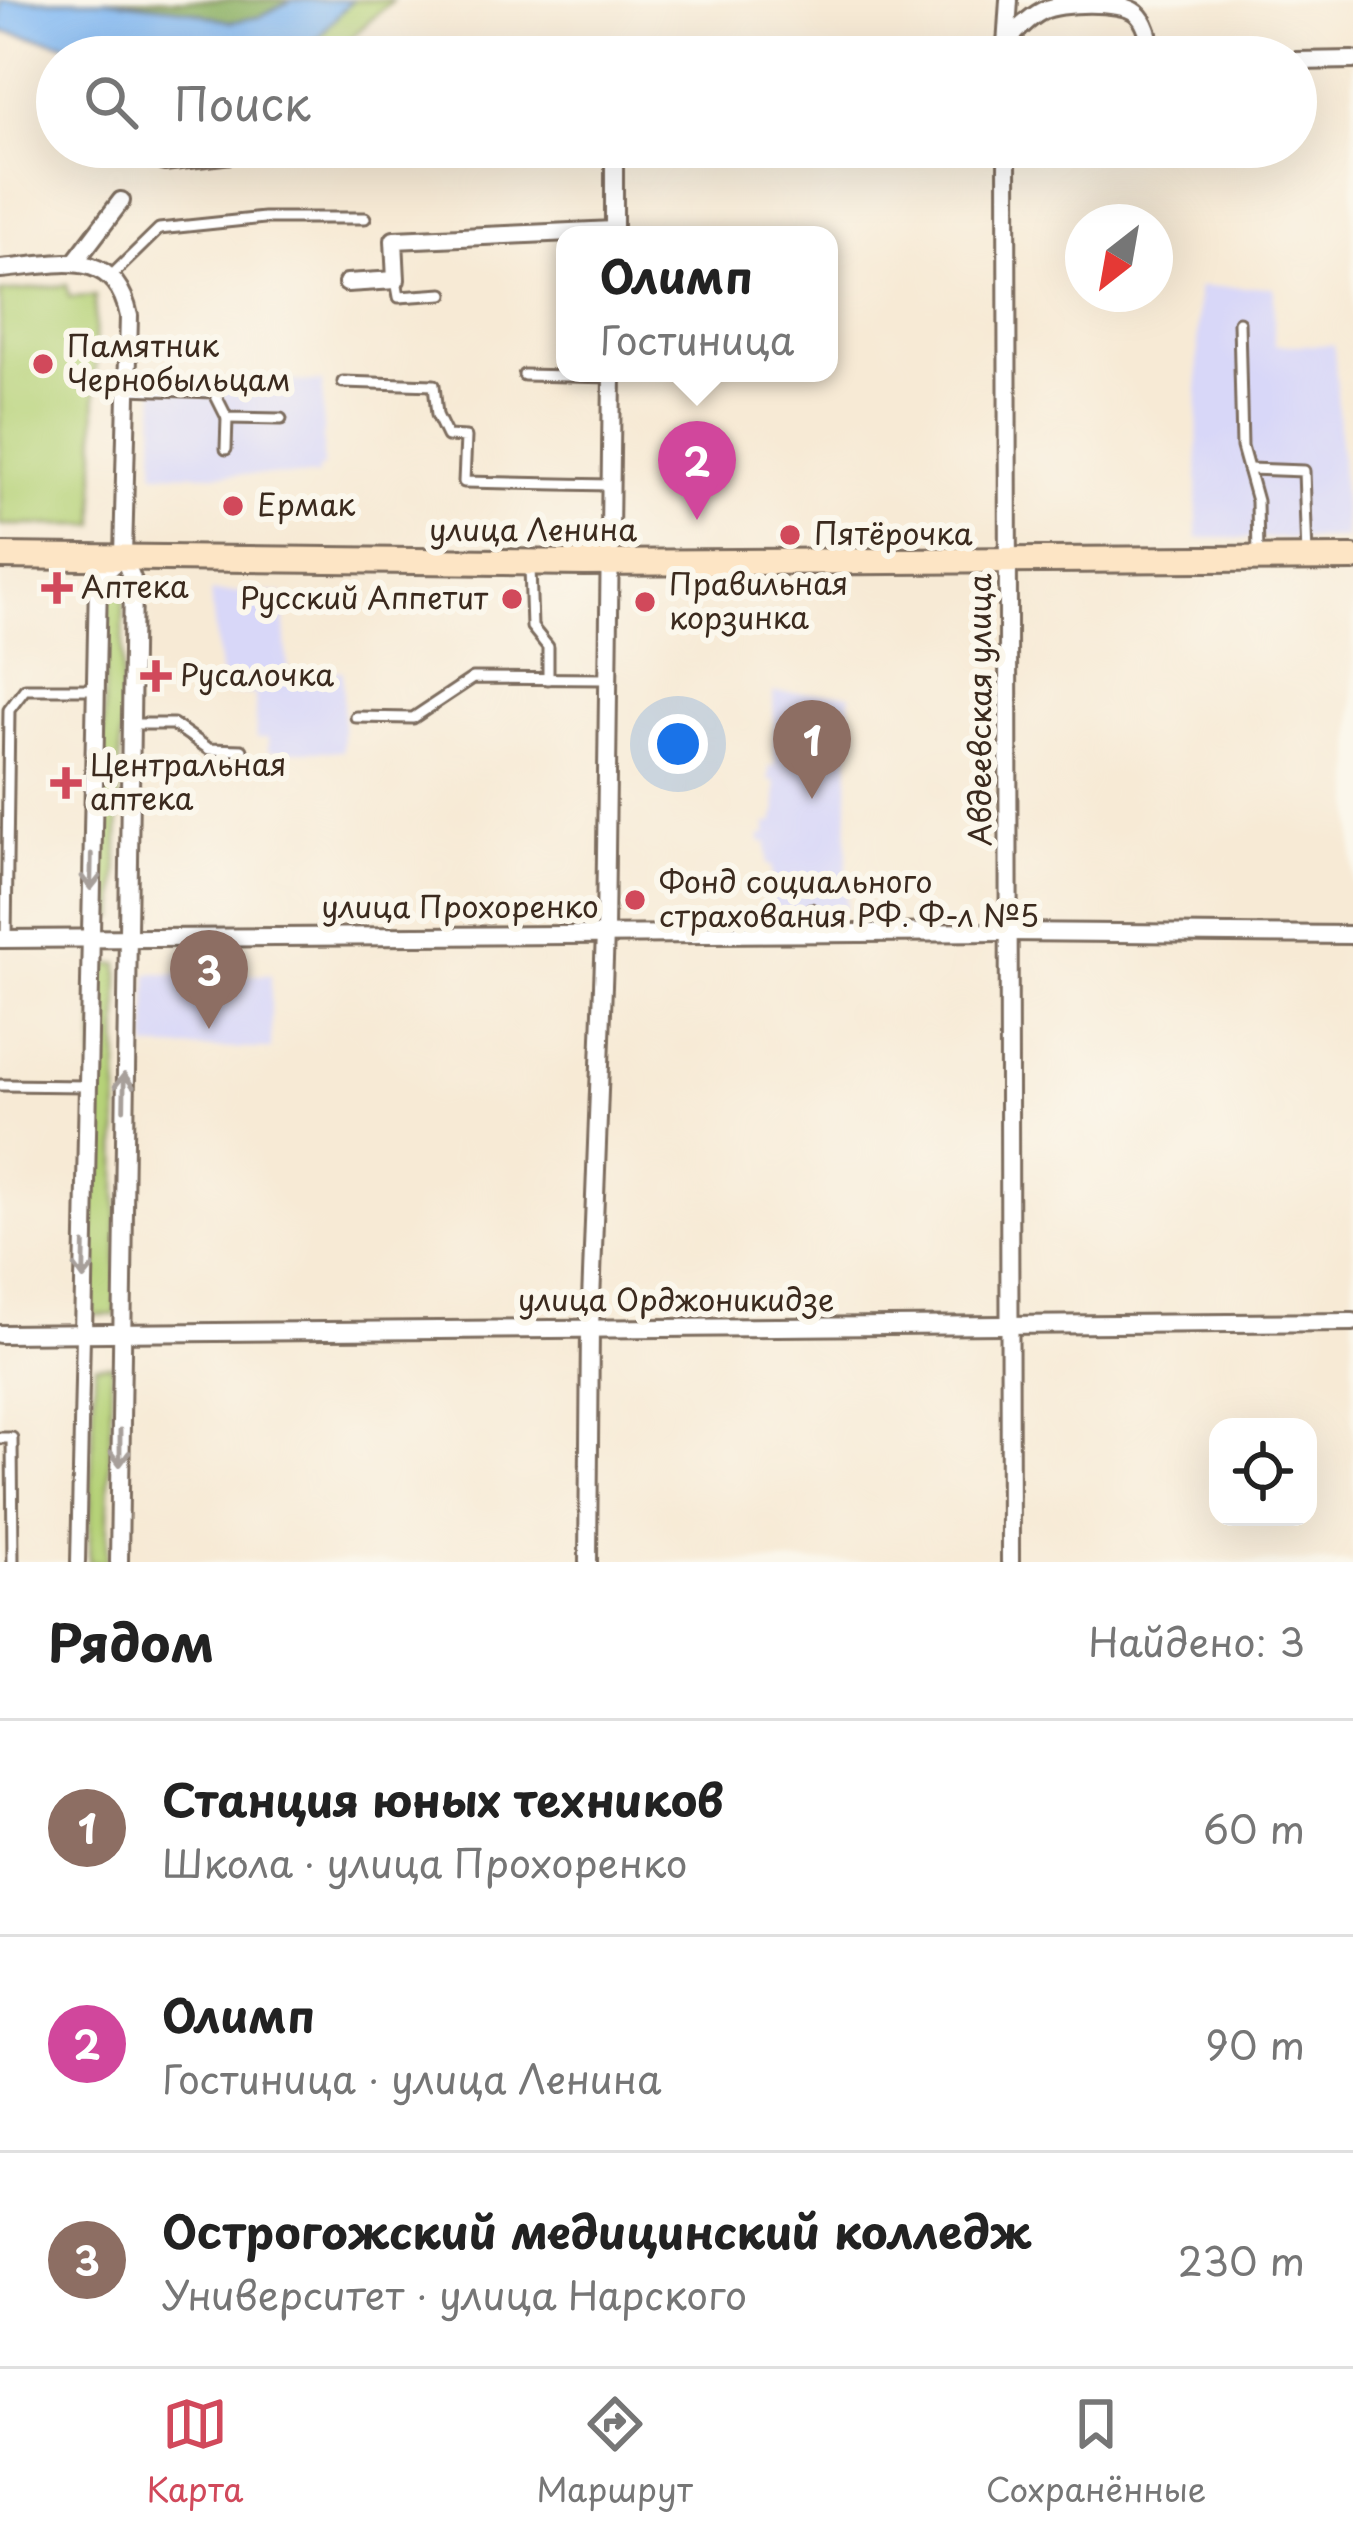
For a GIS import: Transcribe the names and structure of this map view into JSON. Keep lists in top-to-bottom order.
{
  "streets": {
    "main road": ["улица Ленина"],
    "street": ["Авдеевская улица", "улица Прохоренко", "улица Орджоникидзе"]
  },
  "crossings": [
    ["улица Ленина", "Авдеевская улица"],
    ["Авдеевская улица", "улица Прохоренко"],
    ["Авдеевская улица", "улица Орджоникидзе"]
  ],
  "places": {
    "other": [
      "Памятник Чернобыльцам",
      "Ермак",
      "Пятёрочка",
      "Русский Аппетит",
      "Правильная корзинка",
      "Фонд социального страхования РФ. Ф-л №5"
    ],
    "health": ["Аптека", "Русалочка", "Центральная аптека"]
  },
  "north": "bottom left",
  "page": {
    "search": "Поиск",
    "popup": ["Олимп", "Гостиница"],
    "pins": ["2", "1", "3"],
    "heading": ["Рядом", "Найдено: 3"],
    "list": [
      {
        "mark": "1",
        "name": "Станция юных техников",
        "note": "Школа · улица Прохоренко",
        "value": "60 m"
      },
      {
        "mark": "2",
        "name": "Олимп",
        "note": "Гостиница · улица Ленина",
        "value": "90 m"
      },
      {
        "mark": "3",
        "name": "Острогожский медицинский колледж",
        "note": "Университет · улица Нарского",
        "value": "230 m"
      }
    ],
    "nav": ["Карта", "Маршрут", "Сохранённые"]
  }
}
